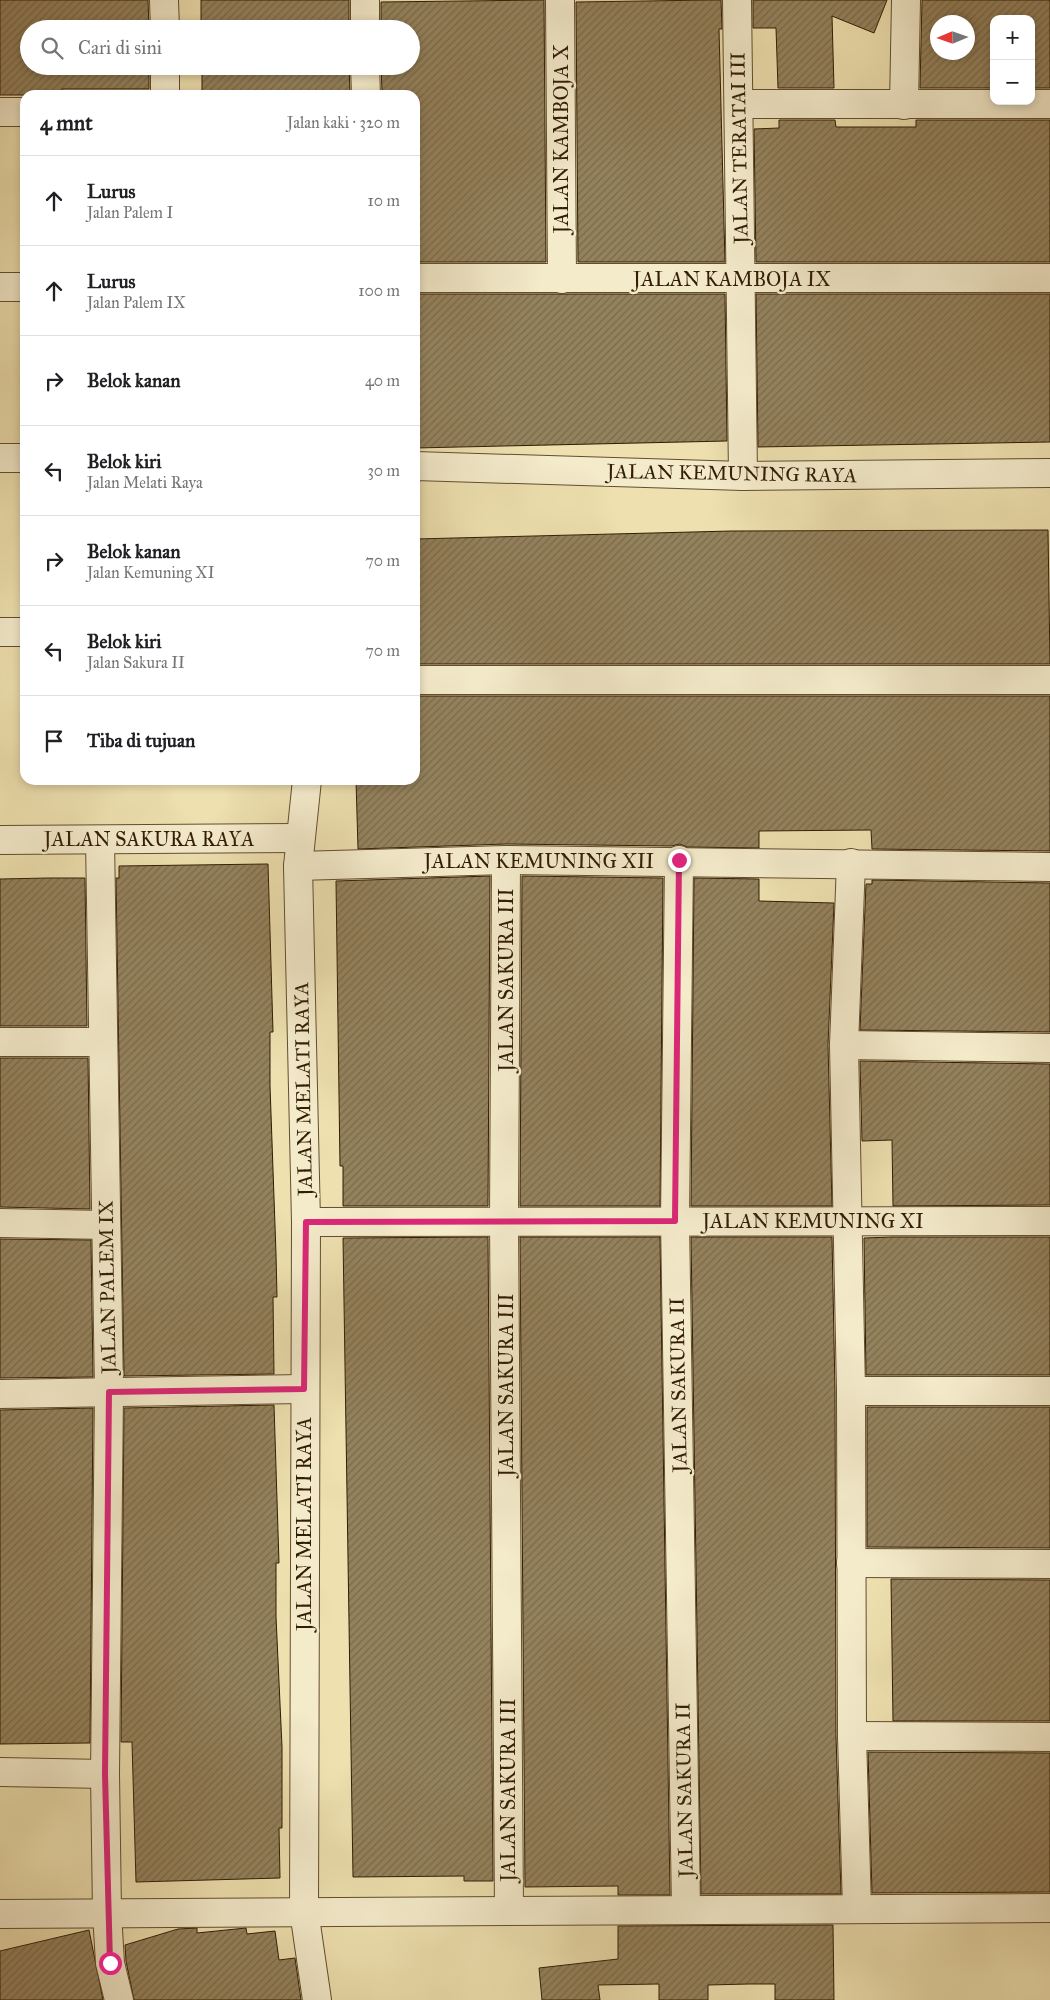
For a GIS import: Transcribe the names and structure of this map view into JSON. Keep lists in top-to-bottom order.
{
  "streets": {
    "street": [
      "JALAN KAMBOJA X",
      "JALAN TERATAI III",
      "JALAN KAMBOJA IX",
      "JALAN KEMUNING RAYA",
      "JALAN SAKURA RAYA",
      "JALAN KEMUNING XII",
      "JALAN SAKURA III",
      "JALAN MELATI RAYA",
      "JALAN KEMUNING XI",
      "JALAN PALEM IX",
      "JALAN SAKURA II"
    ]
  },
  "crossings": [
    ["JALAN KAMBOJA X", "JALAN KAMBOJA IX"],
    ["JALAN TERATAI III", "JALAN KAMBOJA IX"],
    ["JALAN TERATAI III", "JALAN KEMUNING RAYA"],
    ["JALAN SAKURA RAYA", "JALAN MELATI RAYA"],
    ["JALAN SAKURA RAYA", "JALAN PALEM IX"],
    ["JALAN KEMUNING XII", "JALAN SAKURA III"],
    ["JALAN KEMUNING XII", "JALAN MELATI RAYA"],
    ["JALAN KEMUNING XII", "JALAN SAKURA II"],
    ["JALAN SAKURA III", "JALAN KEMUNING XI"],
    ["JALAN MELATI RAYA", "JALAN KEMUNING XI"],
    ["JALAN KEMUNING XI", "JALAN SAKURA II"]
  ],
  "north": "left",
  "page": {
    "map_buttons": ["+", "−"],
    "search": "Cari di sini",
    "heading": ["4 mnt", "Jalan kaki · 320 m"],
    "list": [
      ["Lurus", "Jalan Palem I", "10 m"],
      ["Lurus", "Jalan Palem IX", "100 m"],
      ["Belok kanan", "40 m"],
      ["Belok kiri", "Jalan Melati Raya", "30 m"],
      ["Belok kanan", "Jalan Kemuning XI", "70 m"],
      ["Belok kiri", "Jalan Sakura II", "70 m"],
      "Tiba di tujuan"
    ]
  }
}
